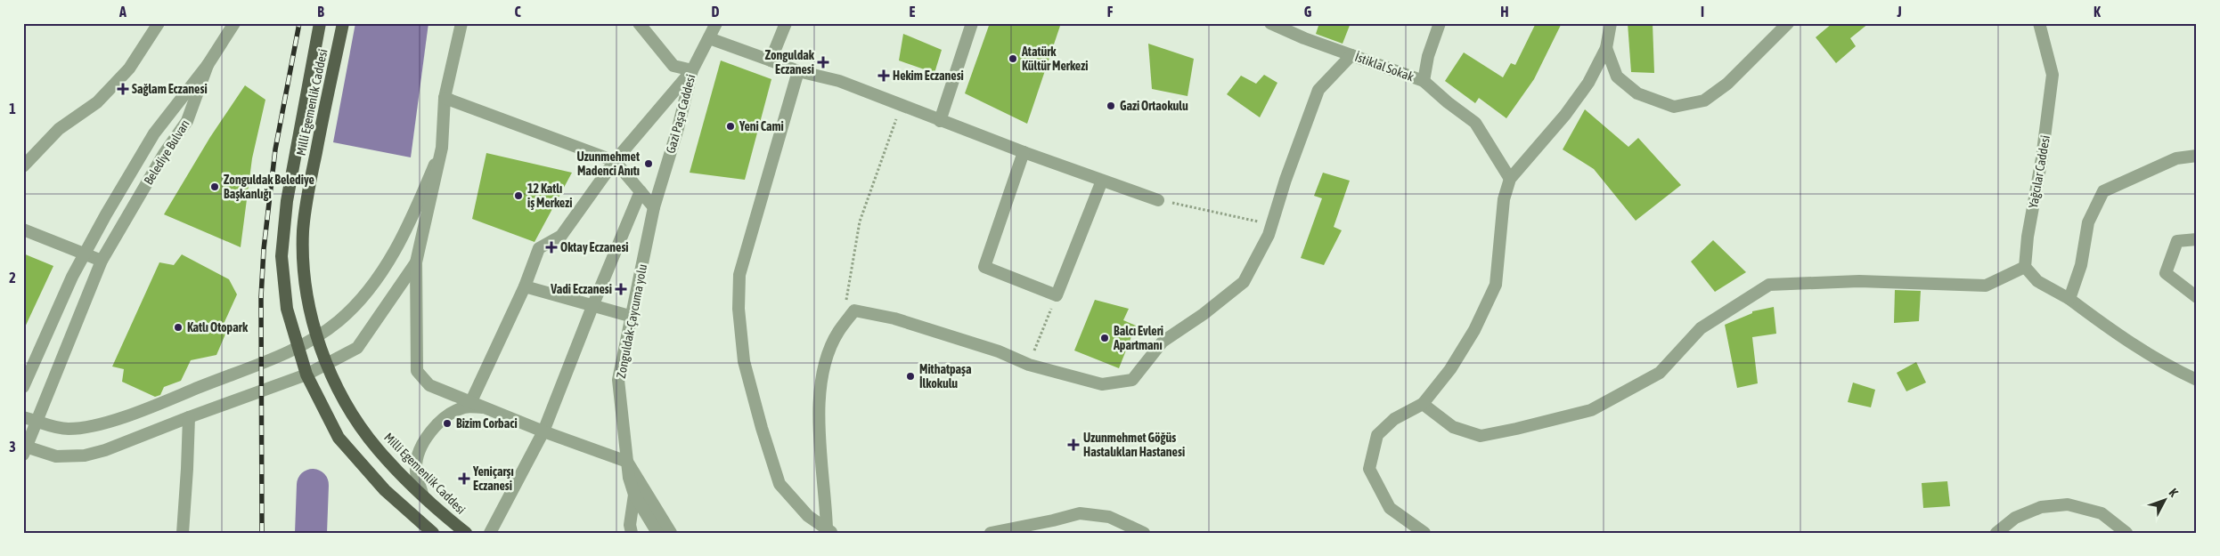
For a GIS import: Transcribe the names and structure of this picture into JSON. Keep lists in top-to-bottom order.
{
  "streets": {
    "highway": ["Milli Egemenlik Caddesi"],
    "street": [
      "İstiklal Sokak",
      "Gazi Paşa Caddesi",
      "Belediye Bulvarı",
      "Yağcılar Caddesi",
      "Zonguldak-Çaycuma yolu"
    ]
  },
  "crossings": [
    ["Gazi Paşa Caddesi", "Zonguldak-Çaycuma yolu"]
  ],
  "places": {
    "other": [
      "Atatürk Kültür Merkezi",
      "Gazi Ortaokulu",
      "Yeni Cami",
      "Uzunmehmet Madenci Anıtı",
      "Zonguldak Belediye Başkanlığı",
      "12 Katlı iş Merkezi",
      "Katlı Otopark",
      "Balcı Evleri Apartmanı",
      "Mithatpaşa İlkokulu",
      "Bizim Corbaci"
    ],
    "health": [
      "Zonguldak Eczanesi",
      "Hekim Eczanesi",
      "Sağlam Eczanesi",
      "Oktay Eczanesi",
      "Vadi Eczanesi",
      "Uzunmehmet Göğüs Hastalıkları Hastanesi",
      "Yeniçarşı Eczanesi"
    ]
  },
  "north": "top right",
  "grid": {
    "columns": [
      "A",
      "B",
      "C",
      "D",
      "E",
      "F",
      "G",
      "H",
      "I",
      "J",
      "K"
    ],
    "rows": ["1", "2", "3"]
  }
}
